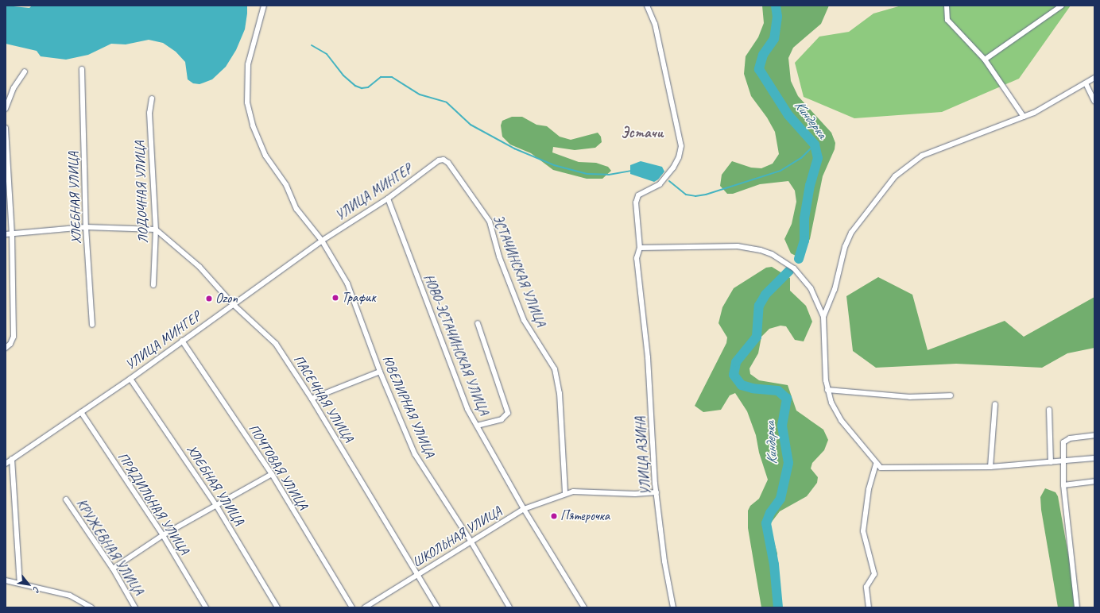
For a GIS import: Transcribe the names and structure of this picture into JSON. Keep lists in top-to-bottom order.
{
  "streets": {
    "street": [
      "ЛОДОЧНАЯ УЛИЦА",
      "УЛИЦА МИНГЕР",
      "ХЛЕБНАЯ УЛИЦА",
      "ЭСТАЧИНСКАЯ УЛИЦА",
      "НОВО-ЭСТАЧИНСКАЯ УЛИЦА",
      "ПАСЕЧНАЯ УЛИЦА",
      "ЮВЕЛИРНАЯ УЛИЦА",
      "УЛИЦА АЗИНА",
      "ПОЧТОВАЯ УЛИЦА",
      "ПРЯДИЛЬНАЯ УЛИЦА",
      "ШКОЛЬНАЯ УЛИЦА",
      "КРУЖЕВНАЯ УЛИЦА"
    ]
  },
  "crossings": [
    ["ЛОДОЧНАЯ УЛИЦА", "ПАСЕЧНАЯ УЛИЦА"],
    ["УЛИЦА МИНГЕР", "ХЛЕБНАЯ УЛИЦА"],
    ["УЛИЦА МИНГЕР", "ЭСТАЧИНСКАЯ УЛИЦА"],
    ["УЛИЦА МИНГЕР", "НОВО-ЭСТАЧИНСКАЯ УЛИЦА"],
    ["УЛИЦА МИНГЕР", "ПАСЕЧНАЯ УЛИЦА"],
    ["УЛИЦА МИНГЕР", "ЮВЕЛИРНАЯ УЛИЦА"],
    ["УЛИЦА МИНГЕР", "ПОЧТОВАЯ УЛИЦА"],
    ["УЛИЦА МИНГЕР", "ПРЯДИЛЬНАЯ УЛИЦА"],
    ["ЭСТАЧИНСКАЯ УЛИЦА", "ШКОЛЬНАЯ УЛИЦА"],
    ["НОВО-ЭСТАЧИНСКАЯ УЛИЦА", "ШКОЛЬНАЯ УЛИЦА"],
    ["ПАСЕЧНАЯ УЛИЦА", "ШКОЛЬНАЯ УЛИЦА"],
    ["ЮВЕЛИРНАЯ УЛИЦА", "ШКОЛЬНАЯ УЛИЦА"],
    ["УЛИЦА АЗИНА", "ШКОЛЬНАЯ УЛИЦА"]
  ],
  "districts": ["Эстачи"],
  "water": ["Киндерка"],
  "places": ["Трафик", "Ozon", "Пятерочка"],
  "north": "bottom right"
}
